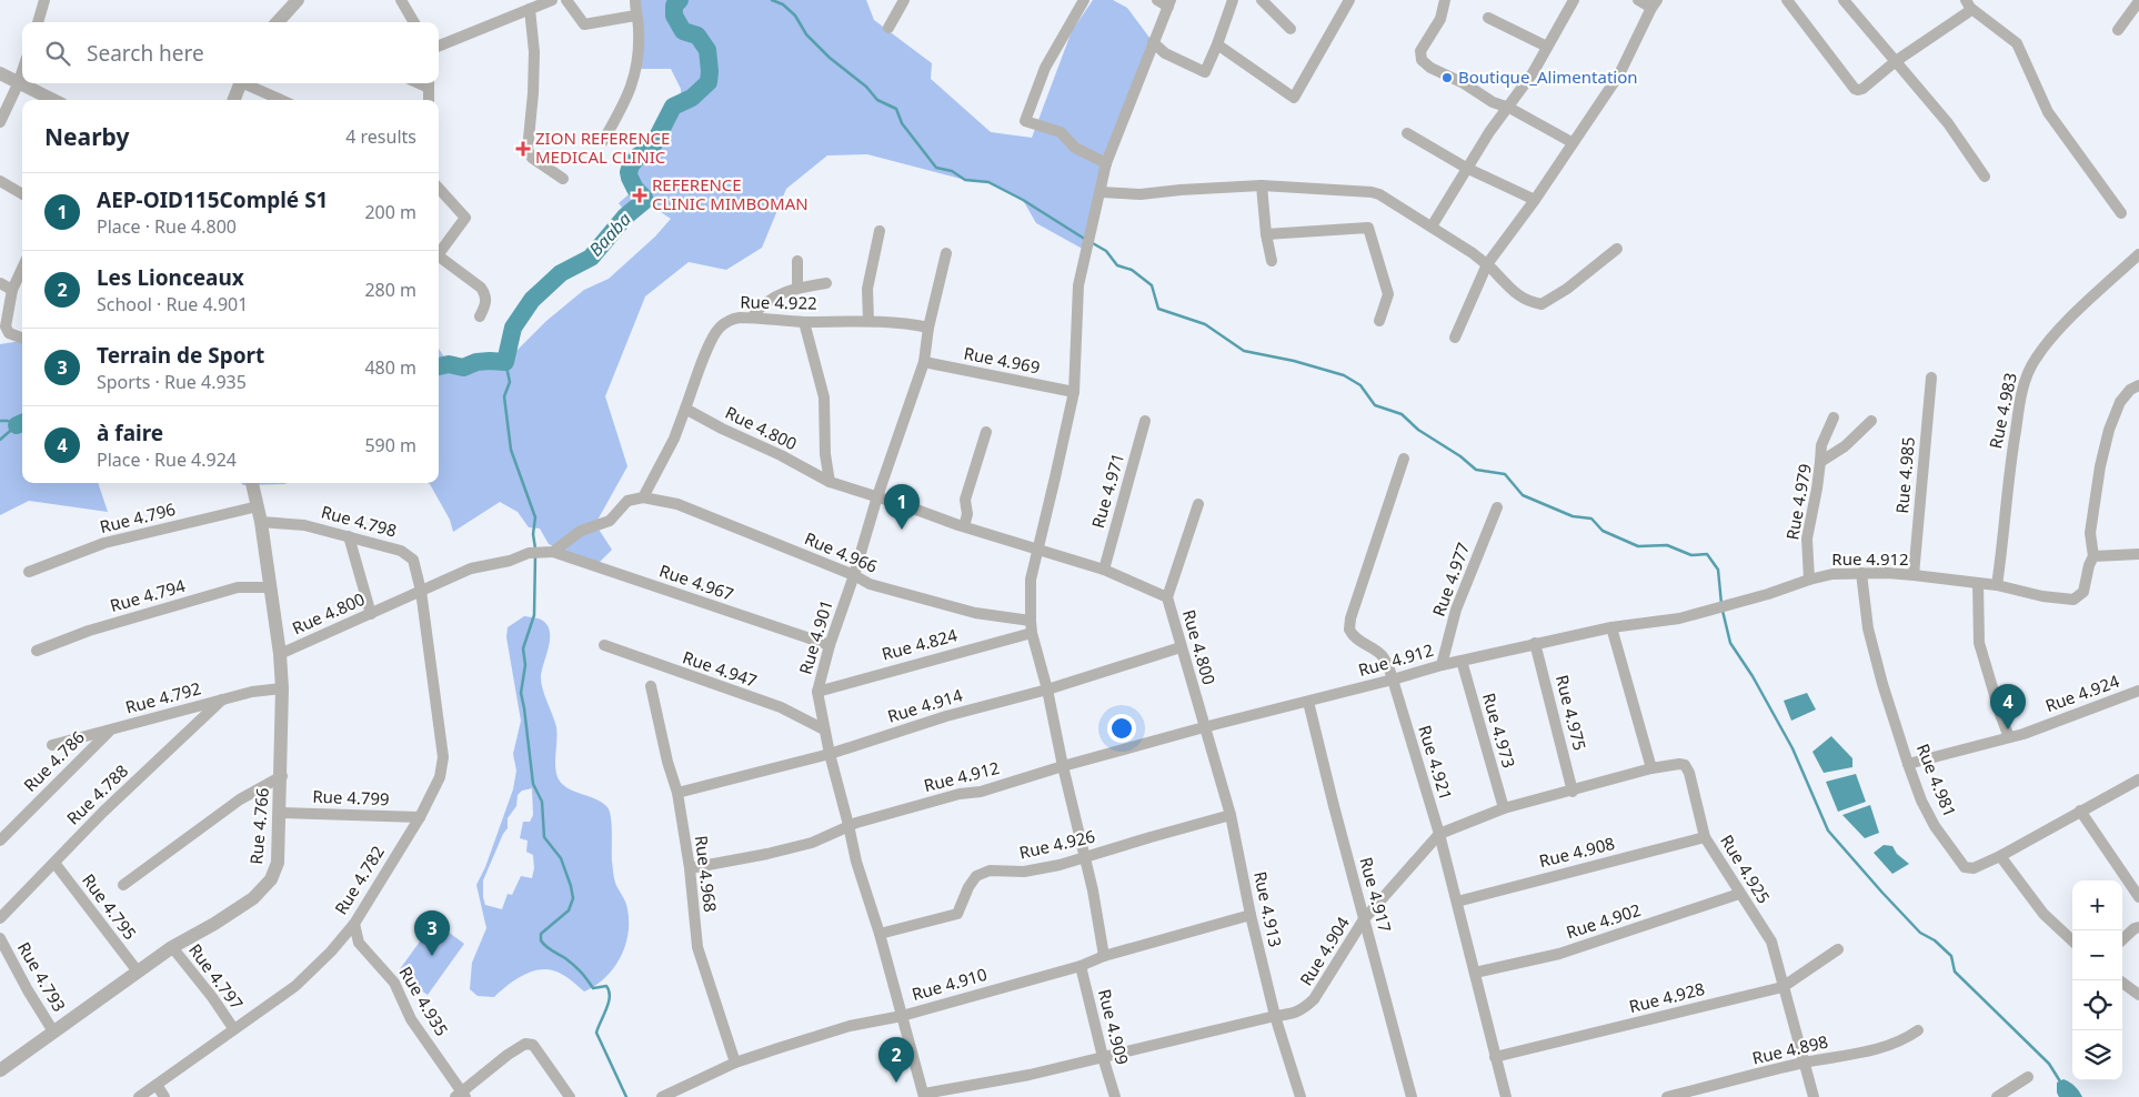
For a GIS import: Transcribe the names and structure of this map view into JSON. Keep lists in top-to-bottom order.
{
  "streets": {
    "street": [
      "Rue 4.922",
      "Rue 4.969",
      "Rue 4.983",
      "Rue 4.800",
      "Rue 4.985",
      "Rue 4.971",
      "Rue 4.979",
      "Rue 4.796",
      "Rue 4.798",
      "Rue 4.966",
      "Rue 4.912",
      "Rue 4.977",
      "Rue 4.967",
      "Rue 4.794",
      "Rue 4.901",
      "Rue 4.824",
      "Rue 4.947",
      "Rue 4.924",
      "Rue 4.792",
      "Rue 4.914",
      "Rue 4.975",
      "Rue 4.973",
      "Rue 4.786",
      "Rue 4.921",
      "Rue 4.981",
      "Rue 4.788",
      "Rue 4.799",
      "Rue 4.766",
      "Rue 4.926",
      "Rue 4.908",
      "Rue 4.925",
      "Rue 4.968",
      "Rue 4.782",
      "Rue 4.917",
      "Rue 4.795",
      "Rue 4.913",
      "Rue 4.902",
      "Rue 4.904",
      "Rue 4.793",
      "Rue 4.797",
      "Rue 4.910",
      "Rue 4.928",
      "Rue 4.935",
      "Rue 4.909",
      "Rue 4.898"
    ]
  },
  "crossings": [
    ["Rue 4.922", "Rue 4.800"],
    ["Rue 4.922", "Rue 4.901"],
    ["Rue 4.969", "Rue 4.901"],
    ["Rue 4.983", "Rue 4.912"],
    ["Rue 4.800", "Rue 4.971"],
    ["Rue 4.800", "Rue 4.798"],
    ["Rue 4.800", "Rue 4.966"],
    ["Rue 4.800", "Rue 4.912"],
    ["Rue 4.800", "Rue 4.967"],
    ["Rue 4.800", "Rue 4.901"],
    ["Rue 4.800", "Rue 4.914"],
    ["Rue 4.800", "Rue 4.766"],
    ["Rue 4.800", "Rue 4.782"],
    ["Rue 4.800", "Rue 4.913"],
    ["Rue 4.985", "Rue 4.912"],
    ["Rue 4.979", "Rue 4.912"],
    ["Rue 4.796", "Rue 4.766"],
    ["Rue 4.798", "Rue 4.766"],
    ["Rue 4.798", "Rue 4.782"],
    ["Rue 4.966", "Rue 4.901"],
    ["Rue 4.966", "Rue 4.824"],
    ["Rue 4.912", "Rue 4.977"],
    ["Rue 4.912", "Rue 4.901"],
    ["Rue 4.912", "Rue 4.975"],
    ["Rue 4.912", "Rue 4.973"],
    ["Rue 4.912", "Rue 4.921"],
    ["Rue 4.912", "Rue 4.981"],
    ["Rue 4.912", "Rue 4.968"],
    ["Rue 4.912", "Rue 4.917"],
    ["Rue 4.912", "Rue 4.913"],
    ["Rue 4.967", "Rue 4.901"],
    ["Rue 4.794", "Rue 4.766"],
    ["Rue 4.901", "Rue 4.824"],
    ["Rue 4.901", "Rue 4.947"],
    ["Rue 4.901", "Rue 4.914"],
    ["Rue 4.901", "Rue 4.926"],
    ["Rue 4.901", "Rue 4.904"],
    ["Rue 4.901", "Rue 4.910"],
    ["Rue 4.924", "Rue 4.981"],
    ["Rue 4.792", "Rue 4.786"],
    ["Rue 4.792", "Rue 4.788"],
    ["Rue 4.792", "Rue 4.766"],
    ["Rue 4.914", "Rue 4.968"],
    ["Rue 4.975", "Rue 4.904"],
    ["Rue 4.973", "Rue 4.904"],
    ["Rue 4.921", "Rue 4.908"],
    ["Rue 4.921", "Rue 4.902"],
    ["Rue 4.921", "Rue 4.904"],
    ["Rue 4.921", "Rue 4.928"],
    ["Rue 4.788", "Rue 4.795"],
    ["Rue 4.799", "Rue 4.766"],
    ["Rue 4.799", "Rue 4.782"],
    ["Rue 4.766", "Rue 4.795"],
    ["Rue 4.766", "Rue 4.793"],
    ["Rue 4.766", "Rue 4.797"],
    ["Rue 4.926", "Rue 4.913"],
    ["Rue 4.908", "Rue 4.925"],
    ["Rue 4.925", "Rue 4.902"],
    ["Rue 4.925", "Rue 4.904"],
    ["Rue 4.925", "Rue 4.928"],
    ["Rue 4.925", "Rue 4.898"],
    ["Rue 4.968", "Rue 4.910"],
    ["Rue 4.782", "Rue 4.797"],
    ["Rue 4.782", "Rue 4.935"],
    ["Rue 4.917", "Rue 4.904"],
    ["Rue 4.913", "Rue 4.904"],
    ["Rue 4.913", "Rue 4.910"],
    ["Rue 4.904", "Rue 4.909"],
    ["Rue 4.910", "Rue 4.909"]
  ],
  "water": ["Baaba"],
  "places": {
    "other": ["Boutique_Alimentation"],
    "health": ["ZION REFERENCE MEDICAL CLINIC", "REFERENCE CLINIC MIMBOMAN"]
  },
  "page": {
    "search": "Search here",
    "heading": ["Nearby", "4 results"],
    "list": [
      {
        "mark": "1",
        "name": "AEP-OID115Complé S1",
        "note": "Place · Rue 4.800",
        "value": "200 m"
      },
      {
        "mark": "2",
        "name": "Les Lionceaux",
        "note": "School · Rue 4.901",
        "value": "280 m"
      },
      {
        "mark": "3",
        "name": "Terrain de Sport",
        "note": "Sports · Rue 4.935",
        "value": "480 m"
      },
      {
        "mark": "4",
        "name": "à faire",
        "note": "Place · Rue 4.924",
        "value": "590 m"
      }
    ],
    "pins": [
      "1",
      "4",
      "3",
      "2"
    ],
    "map_buttons": ["+", "−"]
  }
}
